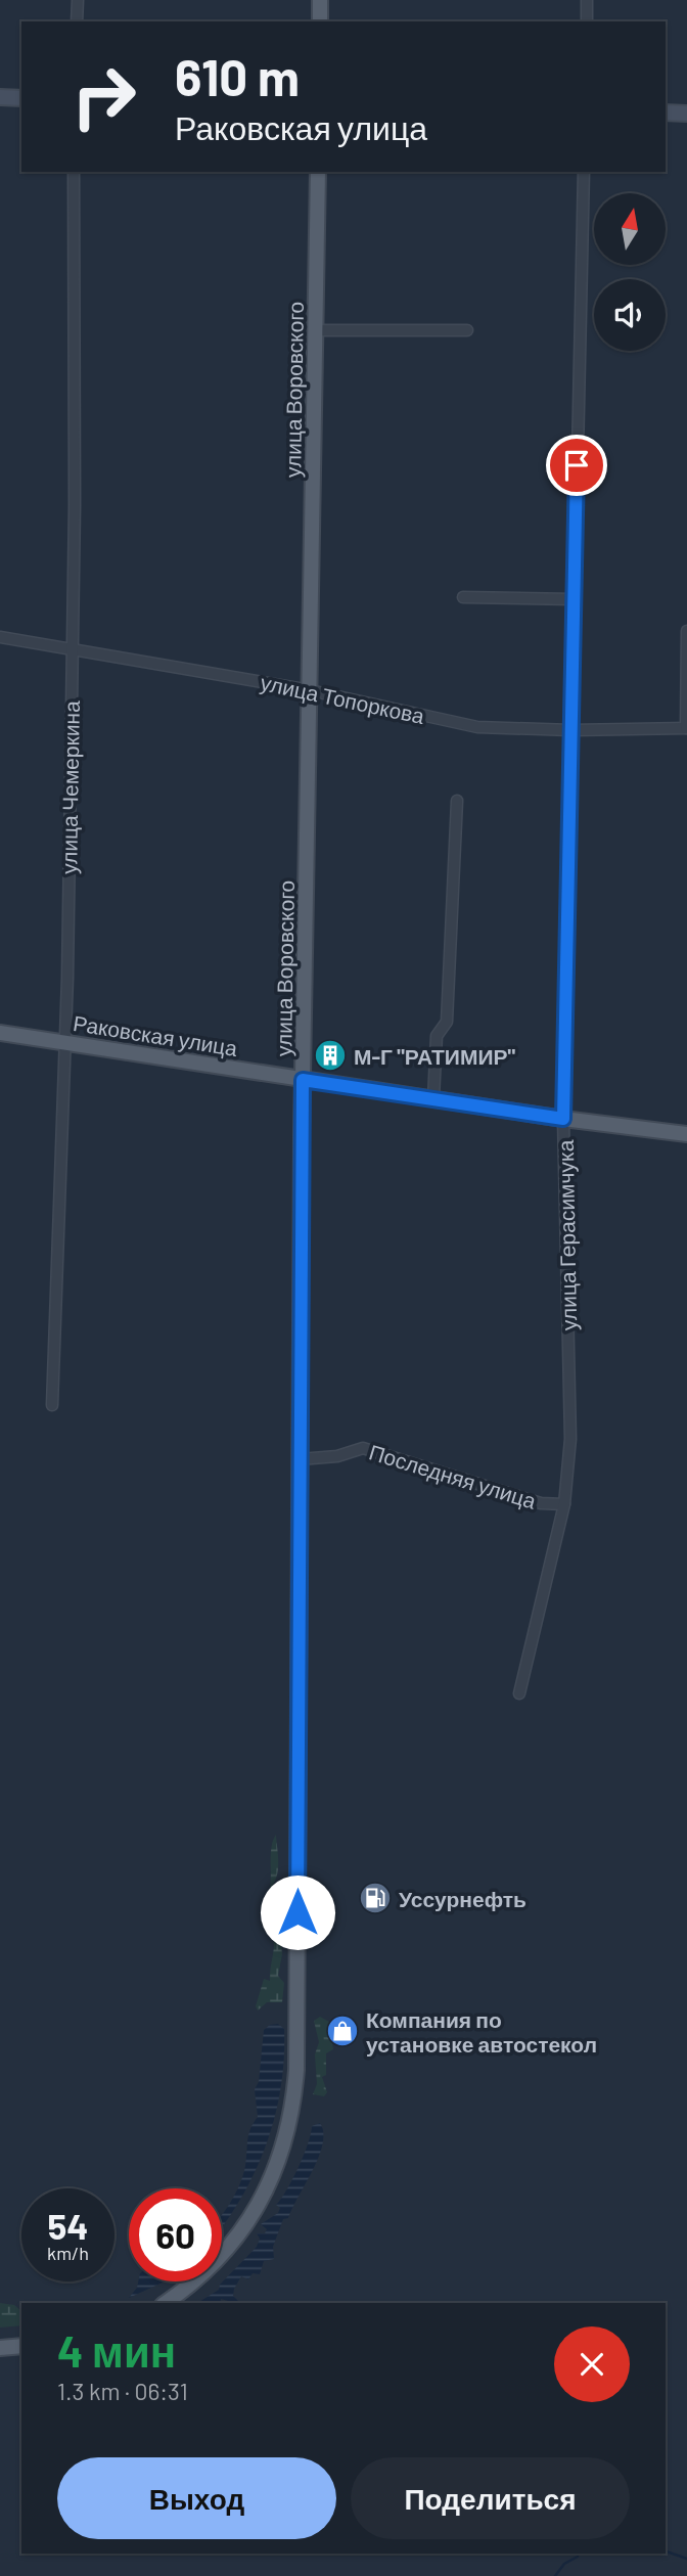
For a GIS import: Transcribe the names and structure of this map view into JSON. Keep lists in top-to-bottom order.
{
  "streets": {
    "main road": ["улица Воровского", "Раковская улица"],
    "street": [
      "улица Топоркова",
      "улица Чемеркина",
      "улица Герасимчука",
      "Последняя улица"
    ]
  },
  "crossings": [
    ["улица Воровского", "улица Топоркова"],
    ["улица Воровского", "Раковская улица"],
    ["улица Воровского", "Последняя улица"],
    ["улица Топоркова", "улица Чемеркина"],
    ["улица Топоркова", "улица Герасимчука"],
    ["улица Чемеркина", "Раковская улица"],
    ["Раковская улица", "улица Герасимчука"],
    ["улица Герасимчука", "Последняя улица"]
  ],
  "places": {
    "building": ["М-Г \"РАТИМИР\""],
    "fuel station": ["Уссурнефть"],
    "shop": ["Компания по установке автостекол"]
  },
  "north": "top",
  "page": {
    "turn": ["610 m", "Раковская улица"],
    "speed": "54 km/h",
    "limit": "60",
    "heading": ["4 мин", "1.3 km · 06:31"],
    "buttons": ["Выход", "Поделиться"]
  }
}
